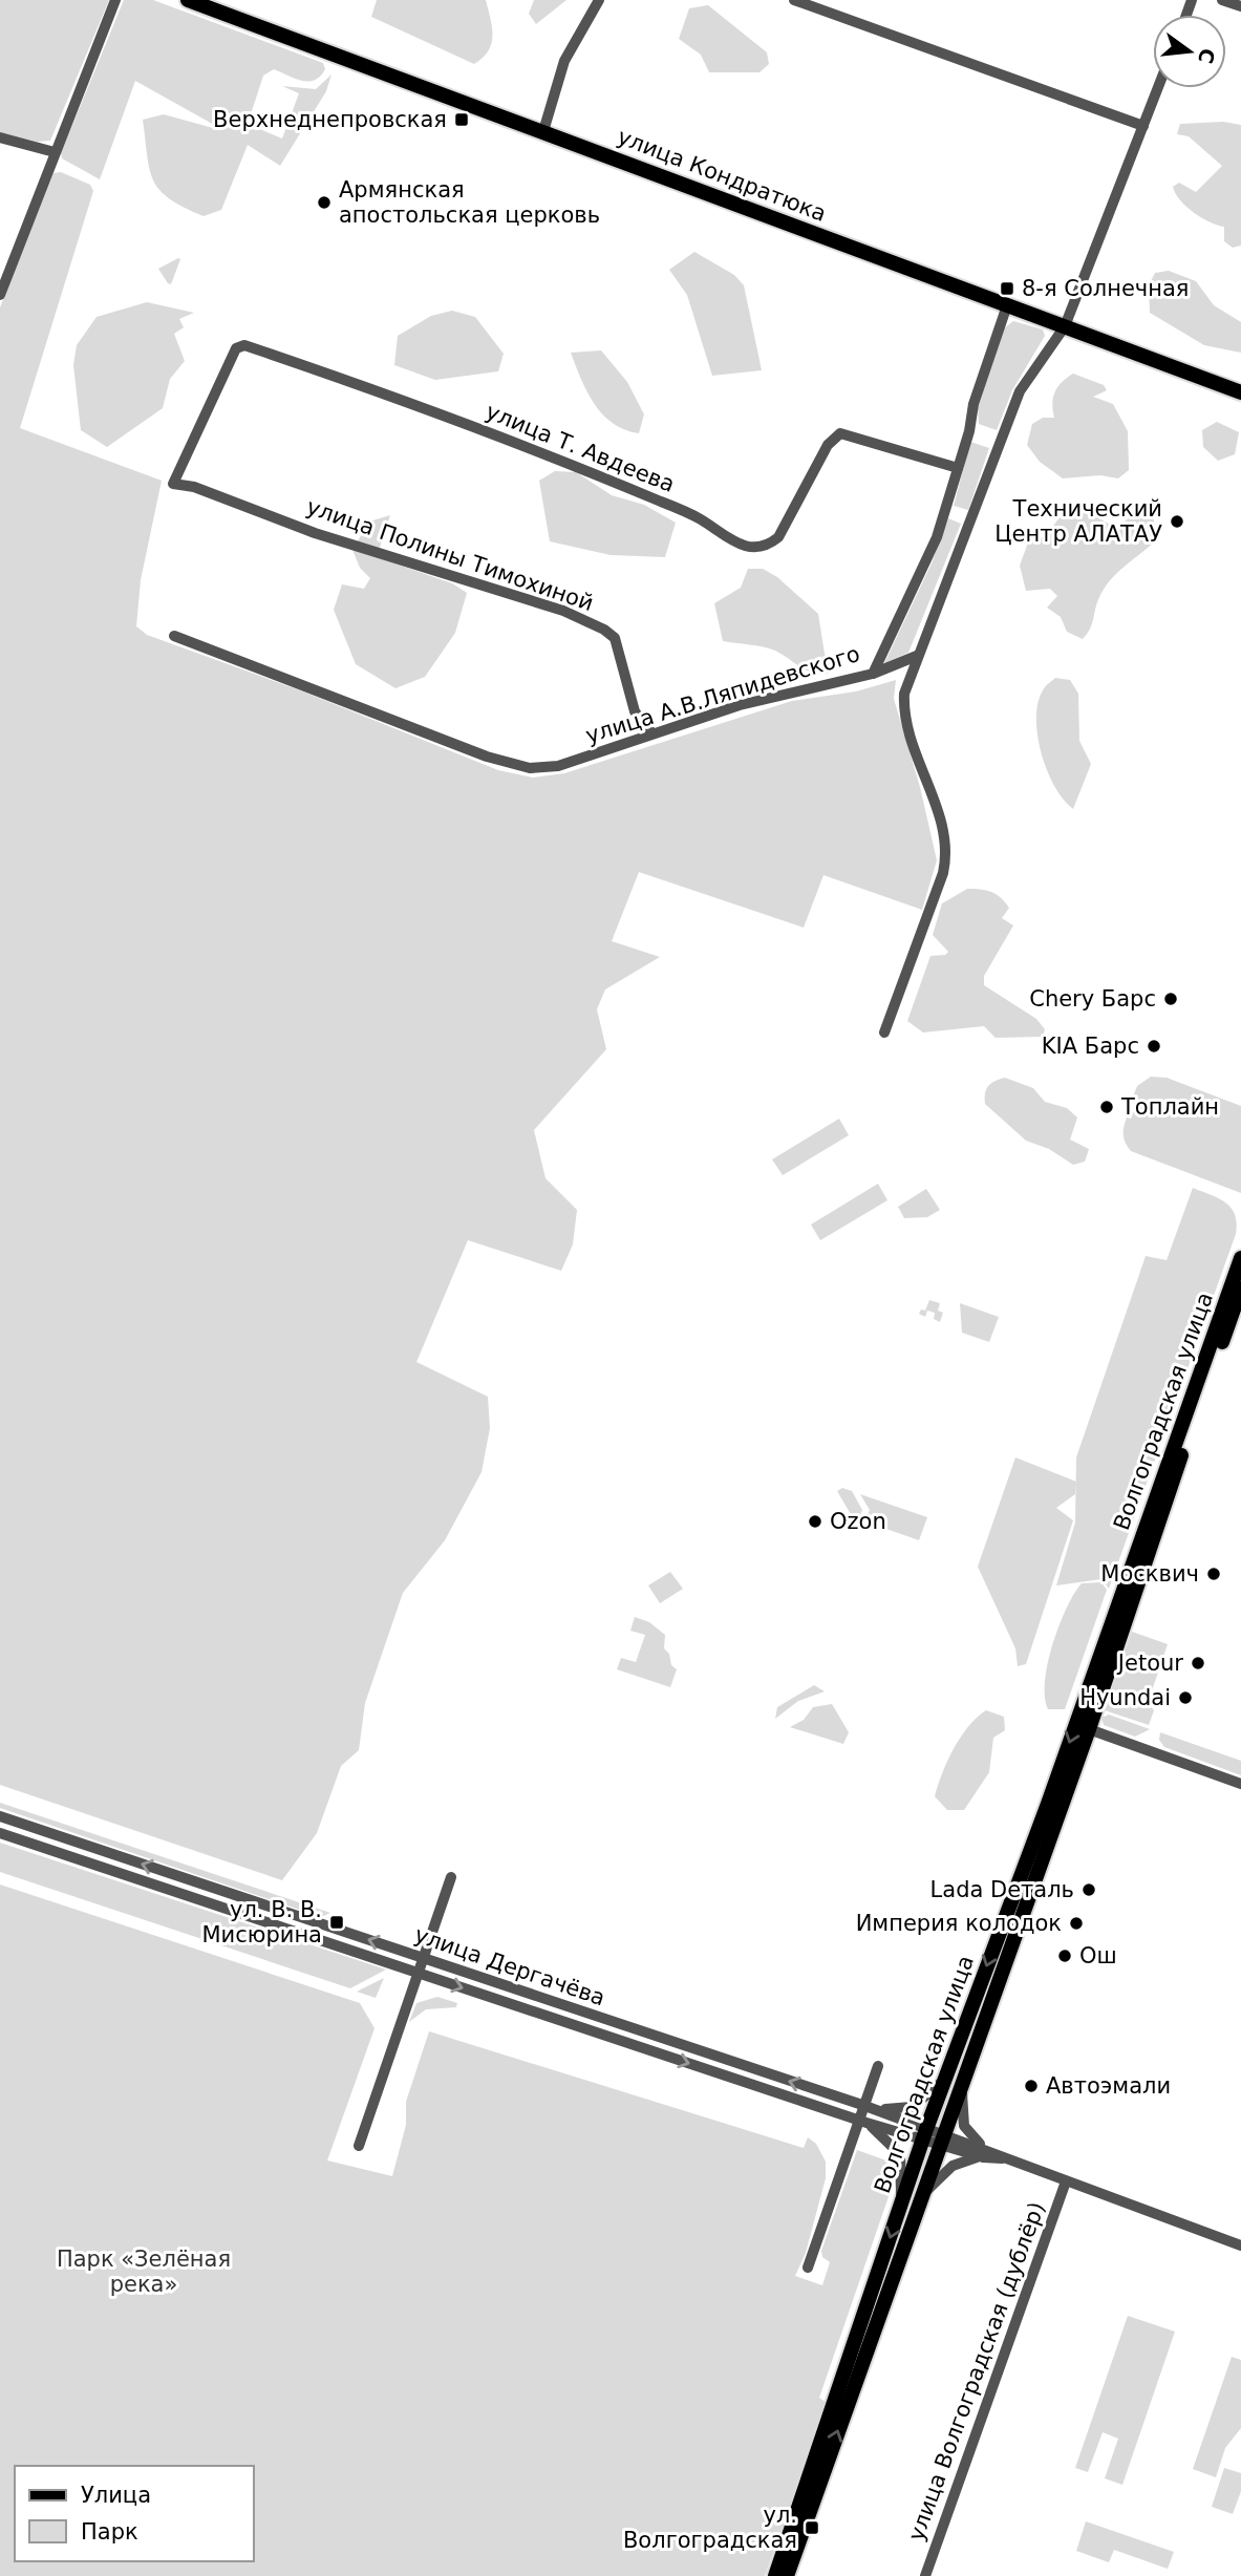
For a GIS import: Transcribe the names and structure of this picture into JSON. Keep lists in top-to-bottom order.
{
  "streets": {
    "main road": ["улица Кондратюка", "Волгоградская улица"],
    "street": [
      "улица Т. Авдеева",
      "улица Полины Тимохиной",
      "улица А.В.Ляпидевского",
      "улица Дергачёва",
      "улица Волгоградская (дублёр)"
    ]
  },
  "crossings": [
    ["улица Кондратюка", "улица А.В.Ляпидевского"],
    ["улица Т. Авдеева", "улица Полины Тимохиной"],
    ["улица Т. Авдеева", "улица А.В.Ляпидевского"],
    ["улица Полины Тимохиной", "улица А.В.Ляпидевского"],
    ["Волгоградская улица", "улица Дергачёва"],
    ["улица Дергачёва", "улица Волгоградская (дублёр)"]
  ],
  "parks": ["Парк «Зелёная река»"],
  "places": {
    "transit": [
      "Верхнеднепровская",
      "8-я Солнечная",
      "ул. В. В. Мисюрина",
      "ул. Волгоградская"
    ],
    "other": [
      "Армянская апостольская церковь",
      "Технический Центр АЛАТАУ",
      "Chery Барс",
      "KIA Барс",
      "Топлайн",
      "Ozon",
      "Москвич",
      "Jetour",
      "Hyundai",
      "Lada Dеталь",
      "Империя колодок",
      "Ош",
      "Автоэмали"
    ]
  },
  "legend": ["Улица", "Парк"],
  "north": "right"
}
